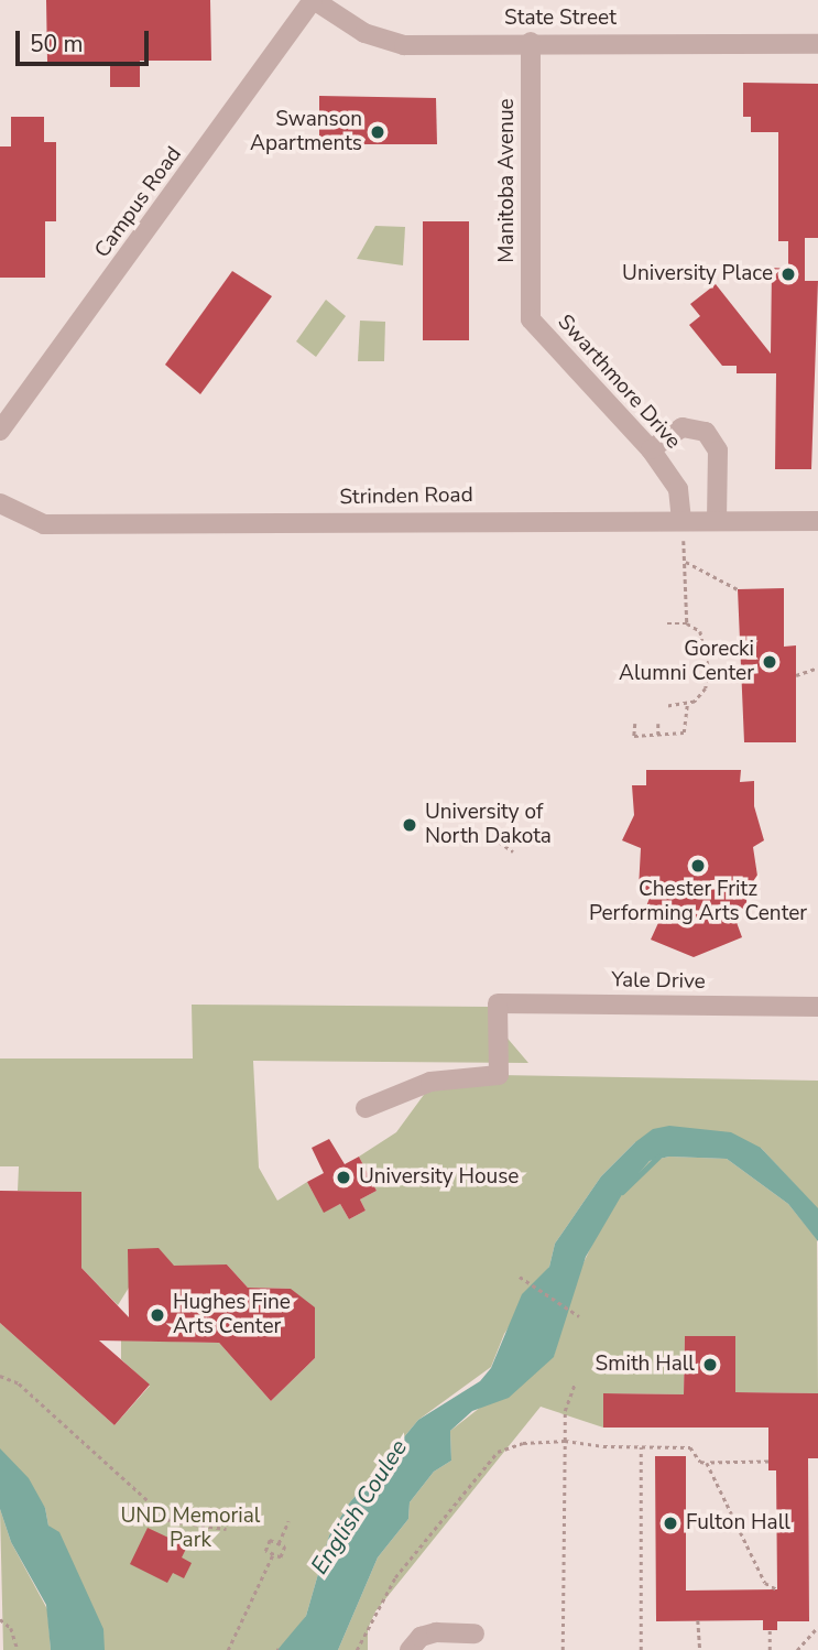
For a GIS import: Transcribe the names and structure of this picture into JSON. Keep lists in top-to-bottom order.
{
  "streets": {
    "street": [
      "State Street",
      "Manitoba Avenue",
      "Campus Road",
      "Swarthmore Drive",
      "Strinden Road",
      "Yale Drive"
    ]
  },
  "crossings": [
    ["State Street", "Manitoba Avenue"],
    ["State Street", "Campus Road"],
    ["Manitoba Avenue", "Swarthmore Drive"],
    ["Swarthmore Drive", "Strinden Road"]
  ],
  "water": ["English Coulee"],
  "parks": ["UND Memorial Park"],
  "places": [
    "Swanson Apartments",
    "University Place",
    "Gorecki Alumni Center",
    "University of North Dakota",
    "Chester Fritz Performing Arts Center",
    "University House",
    "Hughes Fine Arts Center",
    "Smith Hall",
    "Fulton Hall"
  ],
  "scale_bar": "50 m"
}
